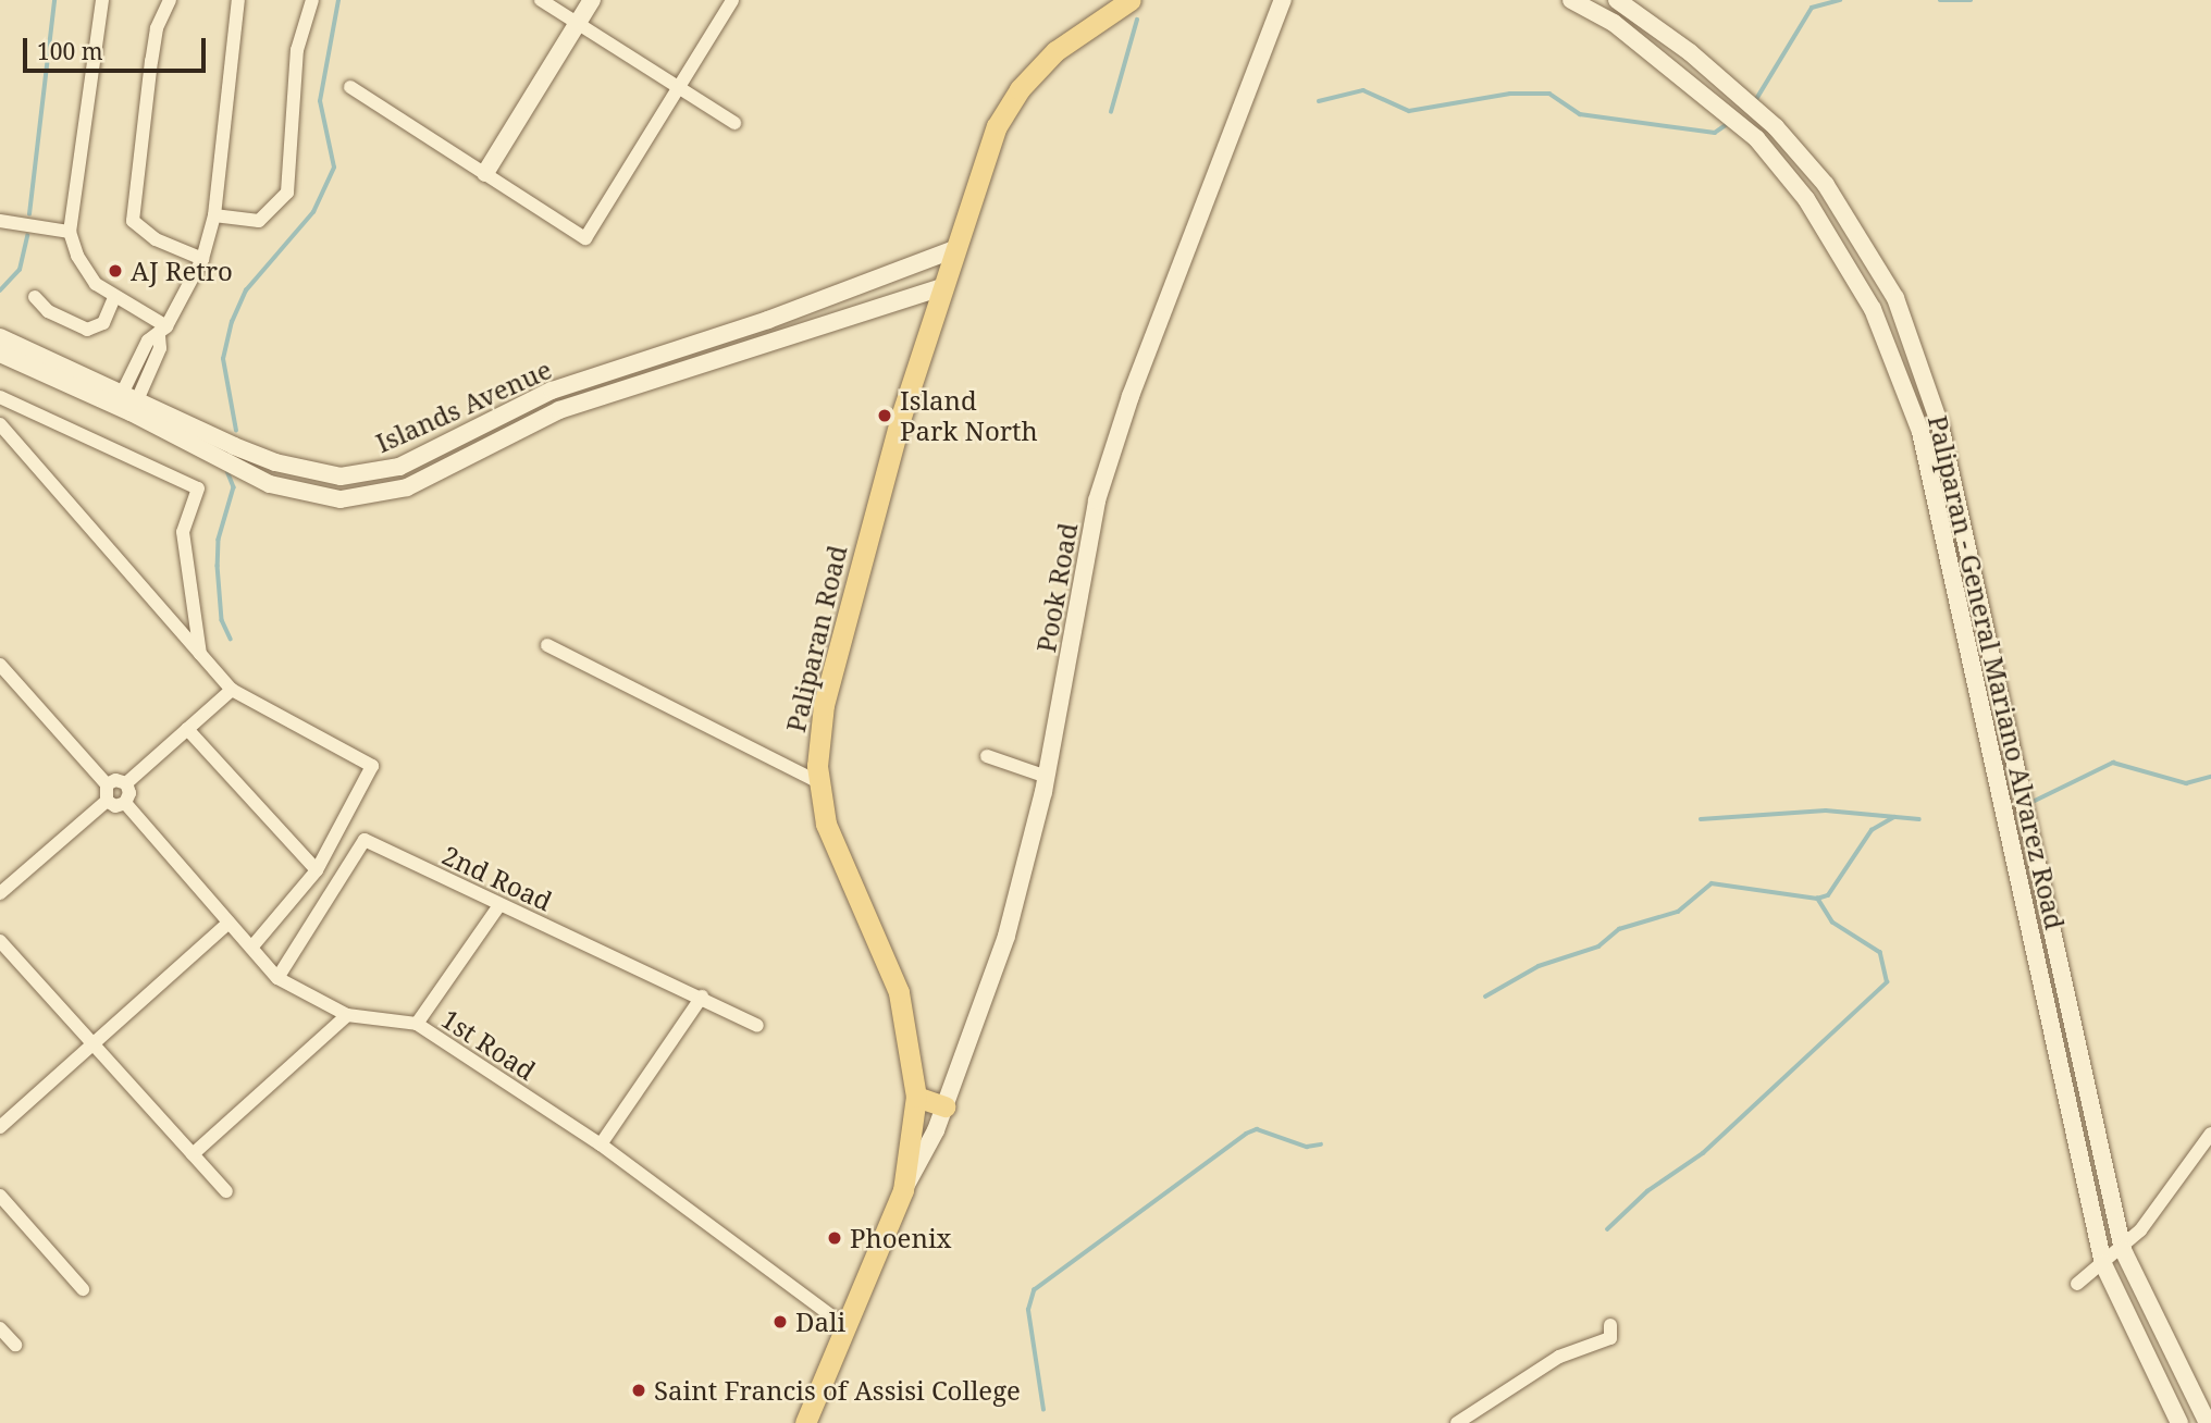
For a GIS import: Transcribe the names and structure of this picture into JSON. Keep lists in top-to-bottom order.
{
  "streets": {
    "main road": ["Paliparan Road"],
    "street": [
      "Islands Avenue",
      "Pook Road",
      "Paliparan - General Mariano Alvarez Road",
      "2nd Road",
      "1st Road"
    ]
  },
  "crossings": [
    ["Islands Avenue", "Paliparan Road"],
    ["Pook Road", "Paliparan Road"],
    ["Paliparan Road", "1st Road"],
    ["2nd Road", "1st Road"]
  ],
  "places": [
    "AJ Retro",
    "Island Park North",
    "Phoenix",
    "Dali",
    "Saint Francis of Assisi College"
  ],
  "scale_bar": "100 m"
}
